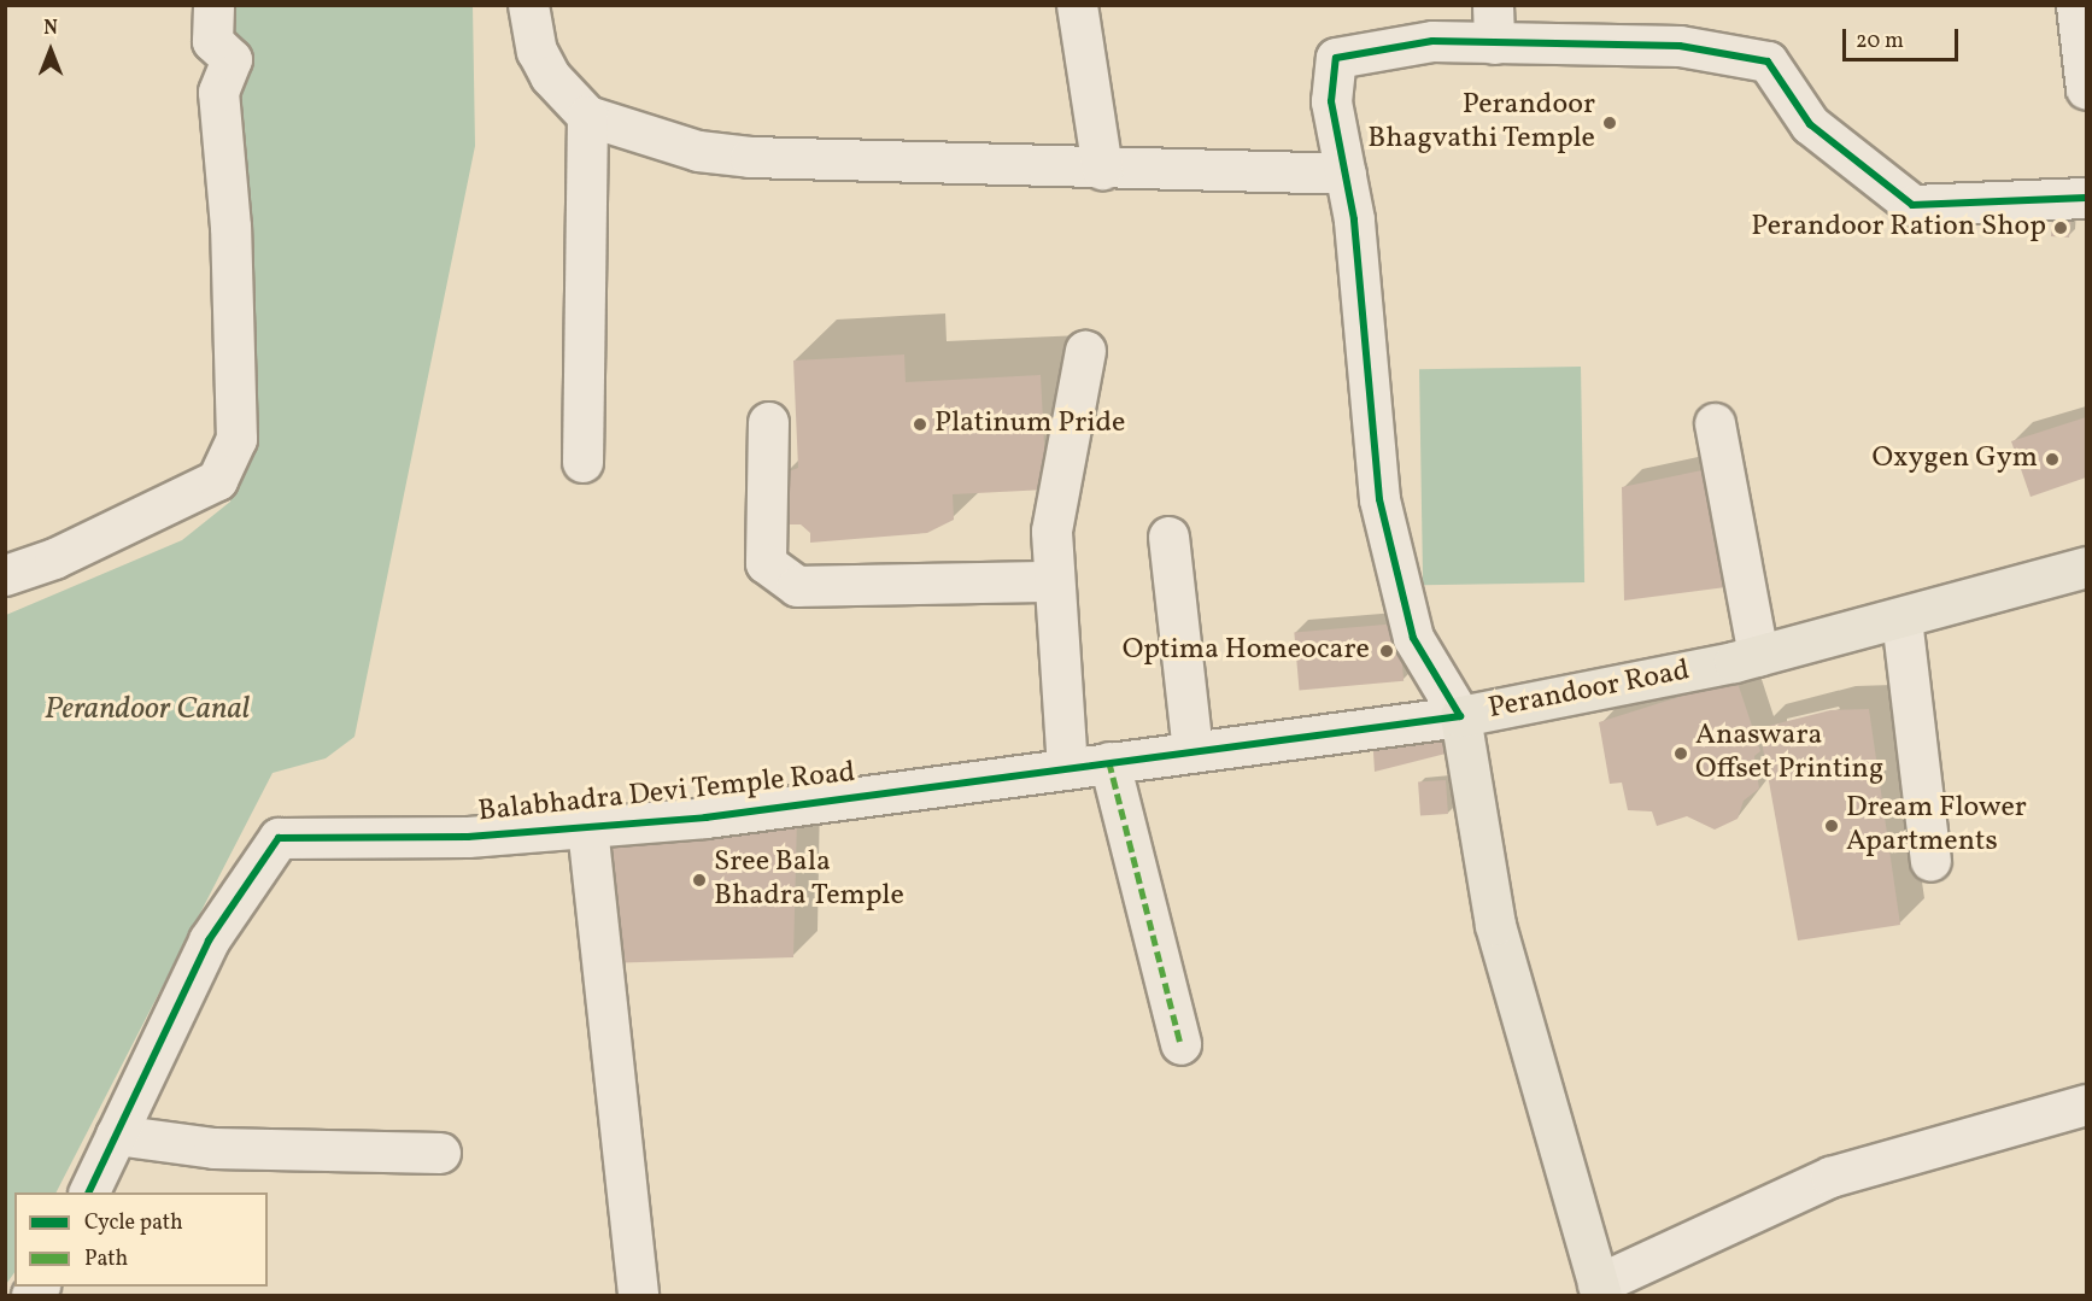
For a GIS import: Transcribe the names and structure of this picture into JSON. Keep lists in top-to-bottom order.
{
  "streets": {
    "main road": ["Perandoor Road"],
    "street": ["Balabhadra Devi Temple Road"]
  },
  "crossings": [
    ["Perandoor Road", "Balabhadra Devi Temple Road"]
  ],
  "water": ["Perandoor Canal"],
  "places": [
    "Perandoor Bhagvathi Temple",
    "Perandoor Ration Shop",
    "Platinum Pride",
    "Oxygen Gym",
    "Optima Homeocare",
    "Anaswara Offset Printing",
    "Dream Flower Apartments",
    "Sree Bala Bhadra Temple"
  ],
  "legend": ["Cycle path", "Path"],
  "scale_bar": "20 m",
  "north": "top"
}
